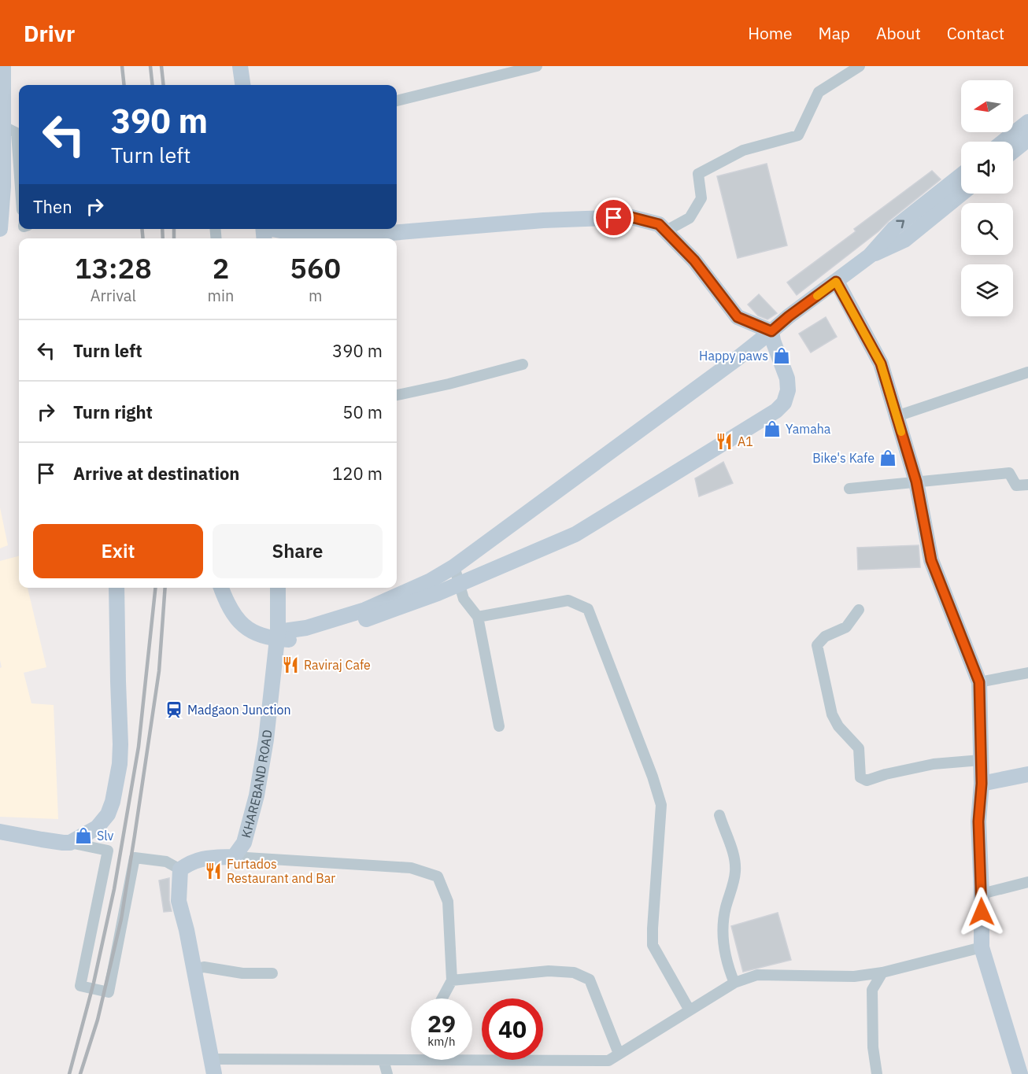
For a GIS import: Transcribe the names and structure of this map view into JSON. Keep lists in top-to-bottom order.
{
  "streets": {
    "main road": ["KHAREBAND ROAD"]
  },
  "places": {
    "shop": [
      "Happy paws",
      "Yamaha",
      "Bike's Kafe",
      "Slv"
    ],
    "restaurant": ["A1", "Raviraj Cafe", "Furtados Restaurant and Bar"],
    "station": ["Madgaon Junction"]
  },
  "north": "left",
  "page": {
    "header": "Drivr",
    "nav": [
      "Home",
      "Map",
      "About",
      "Contact"
    ],
    "turn": ["390 m", "Turn left"],
    "then": "Then",
    "eta": [
      "13:28",
      "Arrival",
      "2",
      "min",
      "560",
      "m"
    ],
    "list": [
      {
        "name": "Turn left",
        "value": "390 m"
      },
      {
        "name": "Turn right",
        "value": "50 m"
      },
      {
        "name": "Arrive at destination",
        "value": "120 m"
      }
    ],
    "buttons": ["Exit", "Share"],
    "speed": "29 km/h",
    "limit": "40"
  }
}
